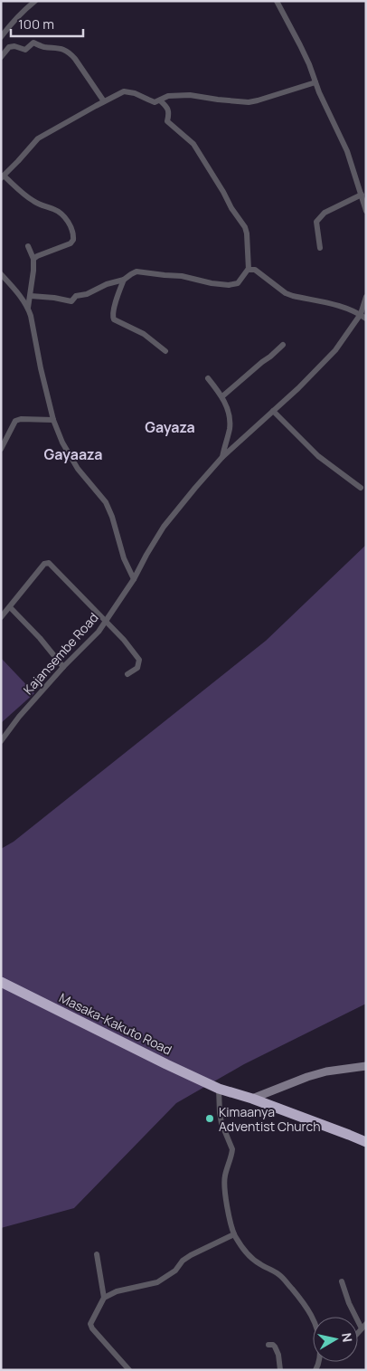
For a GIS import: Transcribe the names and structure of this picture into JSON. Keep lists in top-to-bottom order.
{
  "streets": {
    "highway": ["Masaka-Kakuto Road"],
    "street": ["Kajansembe Road"]
  },
  "districts": ["Gayaza", "Gayaaza"],
  "places": ["Kimaanya Adventist Church"],
  "scale_bar": "100 m",
  "north": "right"
}
